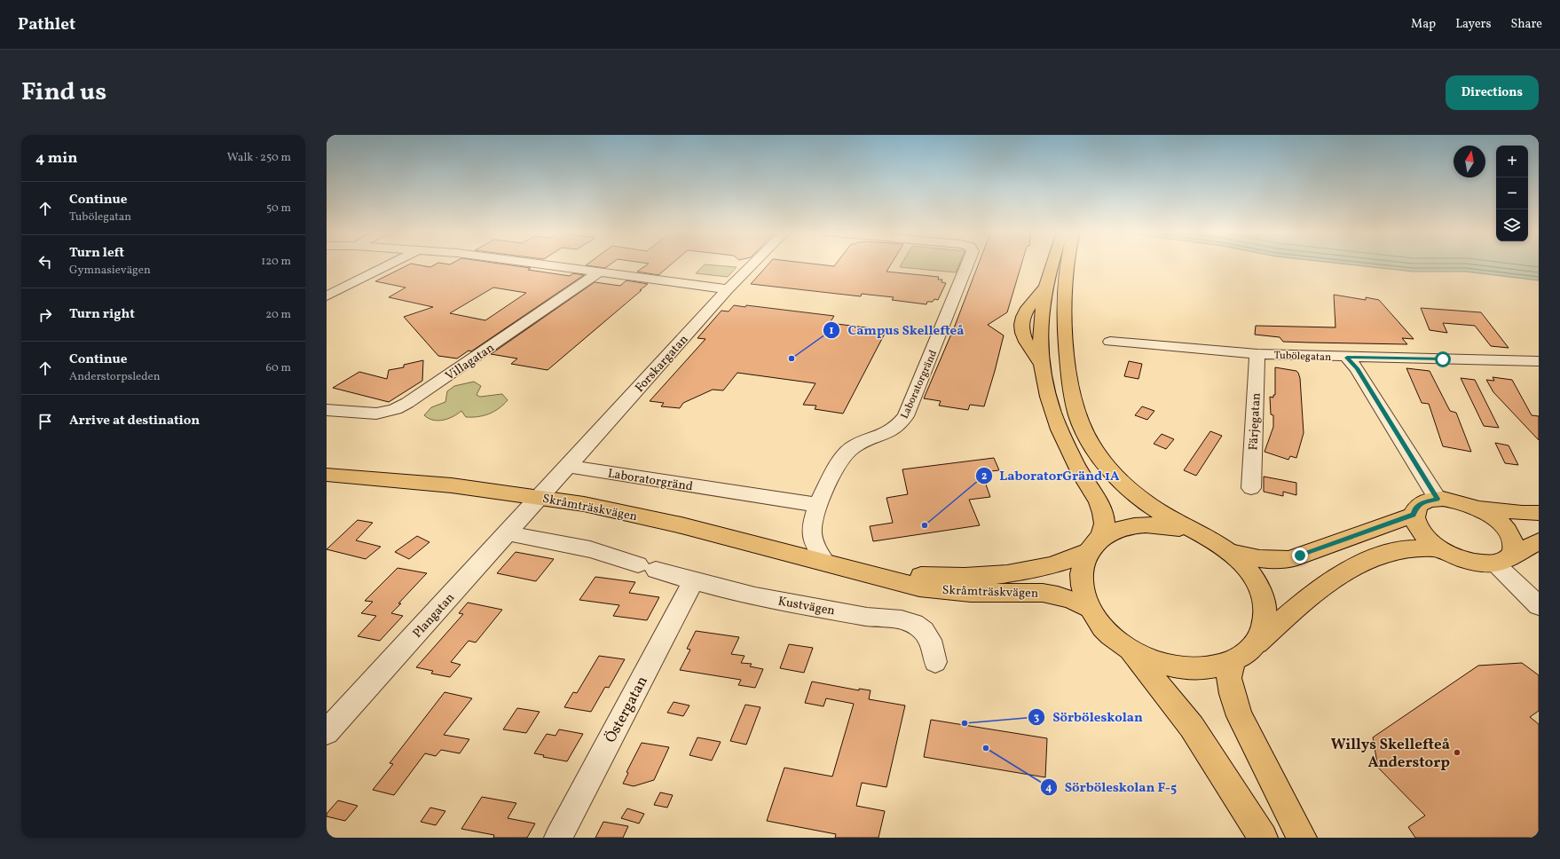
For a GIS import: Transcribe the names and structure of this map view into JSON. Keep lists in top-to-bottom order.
{
  "streets": {
    "main road": ["Skråmträskvägen"],
    "street": [
      "Tubölegatan",
      "Villagatan",
      "Forskargatan",
      "Laboratorgränd",
      "Färjegatan",
      "Kustvägen",
      "Plangatan",
      "Östergatan"
    ]
  },
  "crossings": [
    ["Tubölegatan", "Färjegatan"],
    ["Forskargatan", "Laboratorgränd"],
    ["Forskargatan", "Skråmträskvägen"],
    ["Forskargatan", "Plangatan"],
    ["Laboratorgränd", "Skråmträskvägen"],
    ["Skråmträskvägen", "Plangatan"],
    ["Kustvägen", "Plangatan"],
    ["Kustvägen", "Östergatan"]
  ],
  "places": [
    "Campus Skellefteå",
    "LaboratorGränd 1A",
    "Sörböleskolan",
    "Sörböleskolan F-5",
    "Willys Skellefteå Anderstorp"
  ],
  "north": "top",
  "page": {
    "header": "Pathlet",
    "nav": ["Map", "Layers", "Share"],
    "title": "Find us",
    "buttons": "Directions",
    "heading": ["4 min", "Walk · 250 m"],
    "map_buttons": ["+", "−"],
    "list": [
      ["Continue", "Tubölegatan", "50 m"],
      ["Turn left", "Gymnasievägen", "120 m"],
      ["Turn right", "20 m"],
      ["Continue", "Anderstorpsleden", "60 m"],
      "Arrive at destination"
    ]
  }
}
